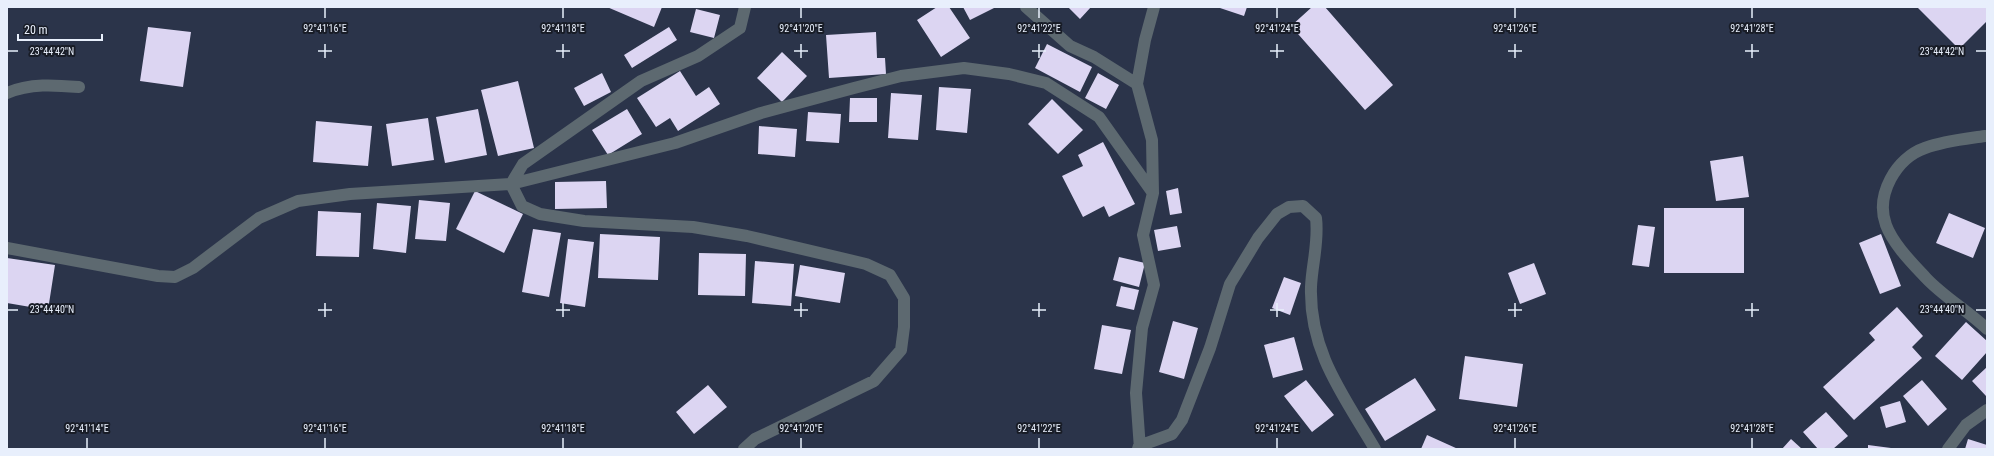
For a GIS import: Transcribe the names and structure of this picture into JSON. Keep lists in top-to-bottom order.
{
  "scale_bar": "20 m",
  "coordinates": [
    "92°41'16\"E",
    "92°41'18\"E",
    "92°41'20\"E",
    "92°41'22\"E",
    "92°41'24\"E",
    "92°41'26\"E",
    "92°41'28\"E",
    "23°44'42\"N",
    "23°44'40\"N",
    "92°41'14\"E"
  ]
}
